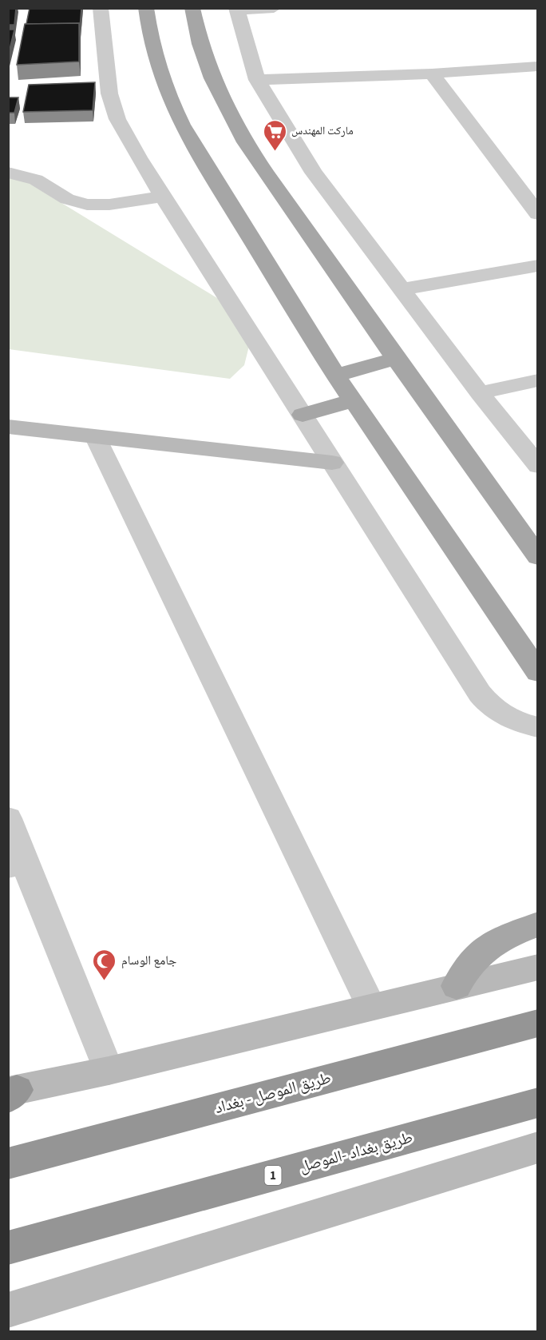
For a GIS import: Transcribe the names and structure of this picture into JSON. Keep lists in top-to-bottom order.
{
  "streets": {
    "highway": ["طريق الموصل - بغداد", "طريق بغداد -الموصل", "1"]
  },
  "places": {
    "supermarket": ["ماركت المهندس"],
    "mosque": ["جامع الوسام"]
  }
}
